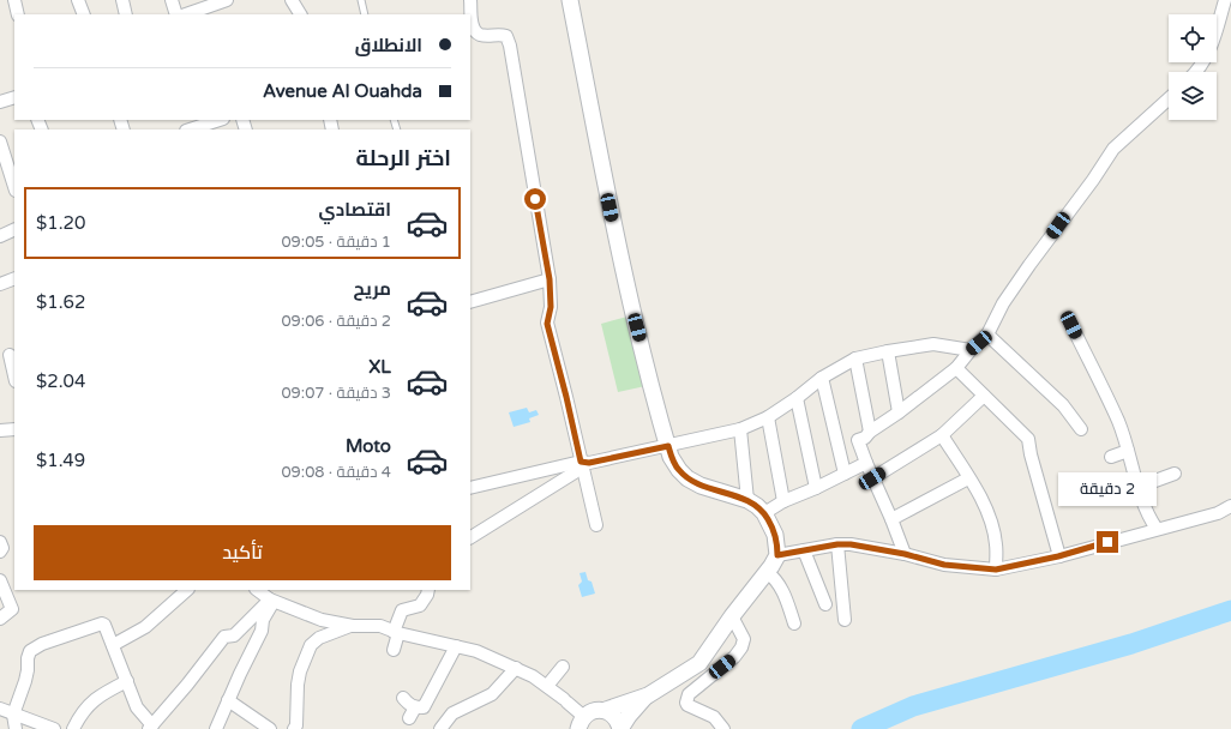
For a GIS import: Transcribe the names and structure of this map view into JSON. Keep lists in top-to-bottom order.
{
  "page": {
    "banner": ["الانطلاق", "Avenue Al Ouahda"],
    "heading": "اختر الرحلة",
    "list": [
      {
        "name": "اقتصادي",
        "note": "1 دقيقة · 09:05",
        "value": "$1.20"
      },
      {
        "name": "مريح",
        "note": "2 دقيقة · 09:06",
        "value": "$1.62"
      },
      {
        "name": "XL",
        "note": "3 دقيقة · 09:07",
        "value": "$2.04"
      },
      {
        "name": "Moto",
        "note": "4 دقيقة · 09:08",
        "value": "$1.49"
      }
    ],
    "bubble": "2 دقيقة",
    "buttons": "تأكيد"
  }
}
